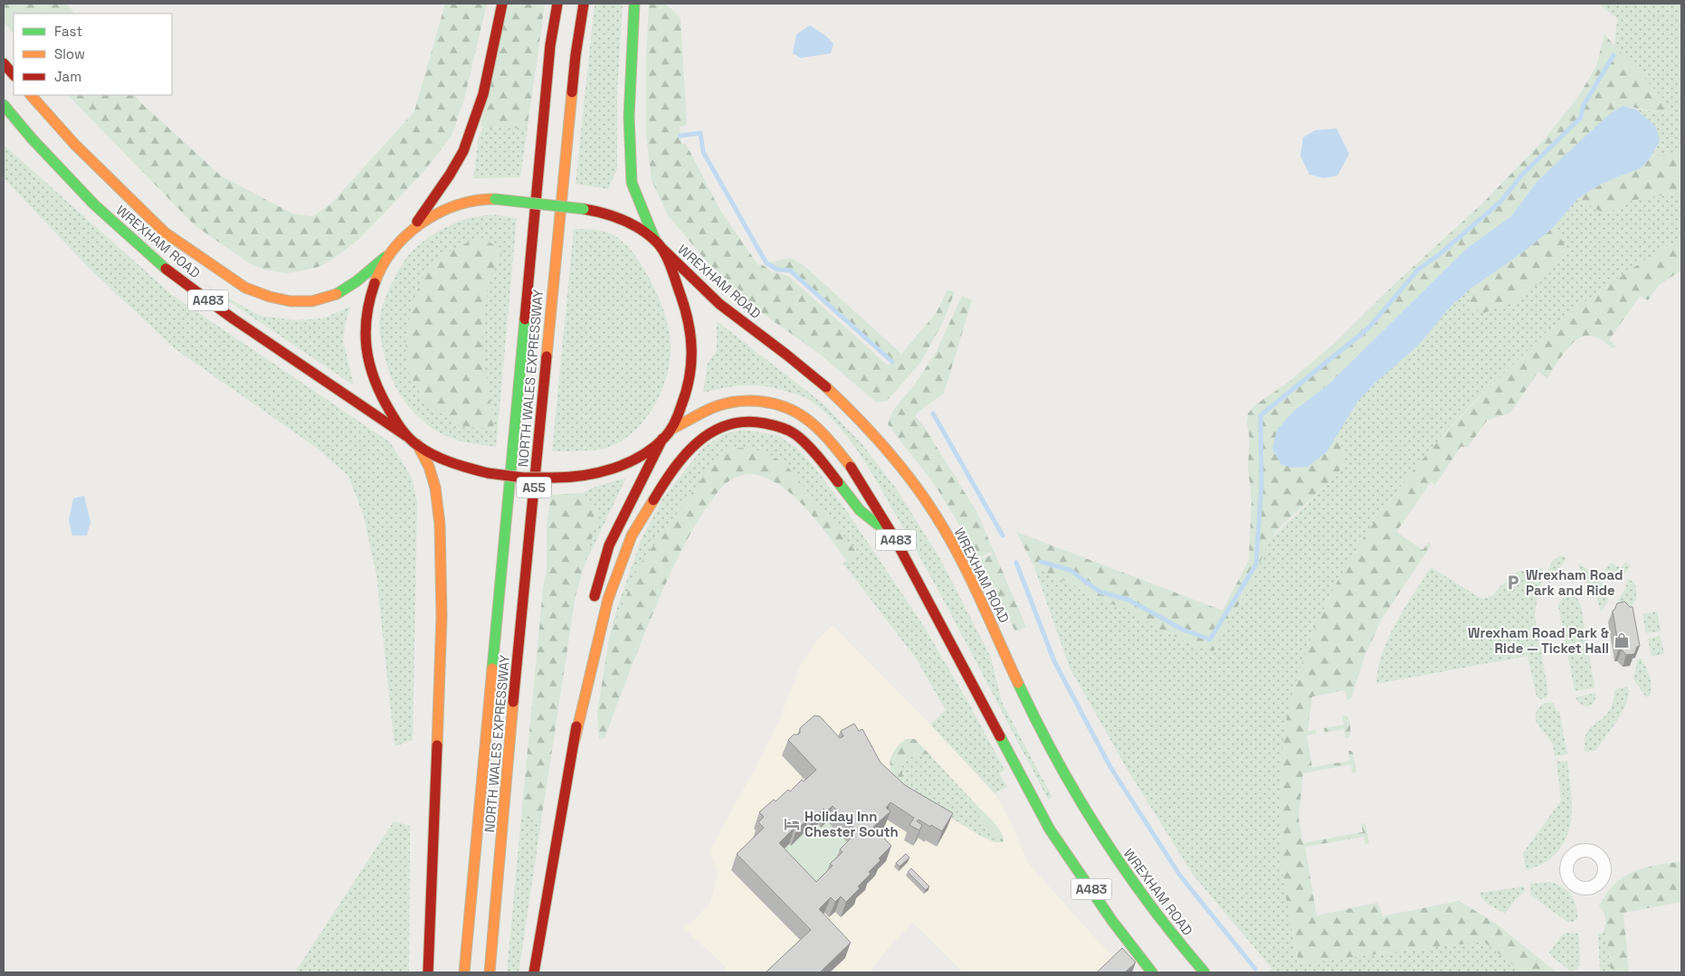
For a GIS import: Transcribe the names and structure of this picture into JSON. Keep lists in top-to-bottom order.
{
  "streets": {
    "highway": [
      "WREXHAM ROAD",
      "A483",
      "NORTH WALES EXPRESSWAY",
      "A55"
    ]
  },
  "places": {
    "parking": ["Wrexham Road Park and Ride"],
    "shop": ["Wrexham Road Park & Ride — Ticket Hall"],
    "hotel": ["Holiday Inn Chester South"]
  },
  "legend": ["Fast", "Slow", "Jam"]
}
